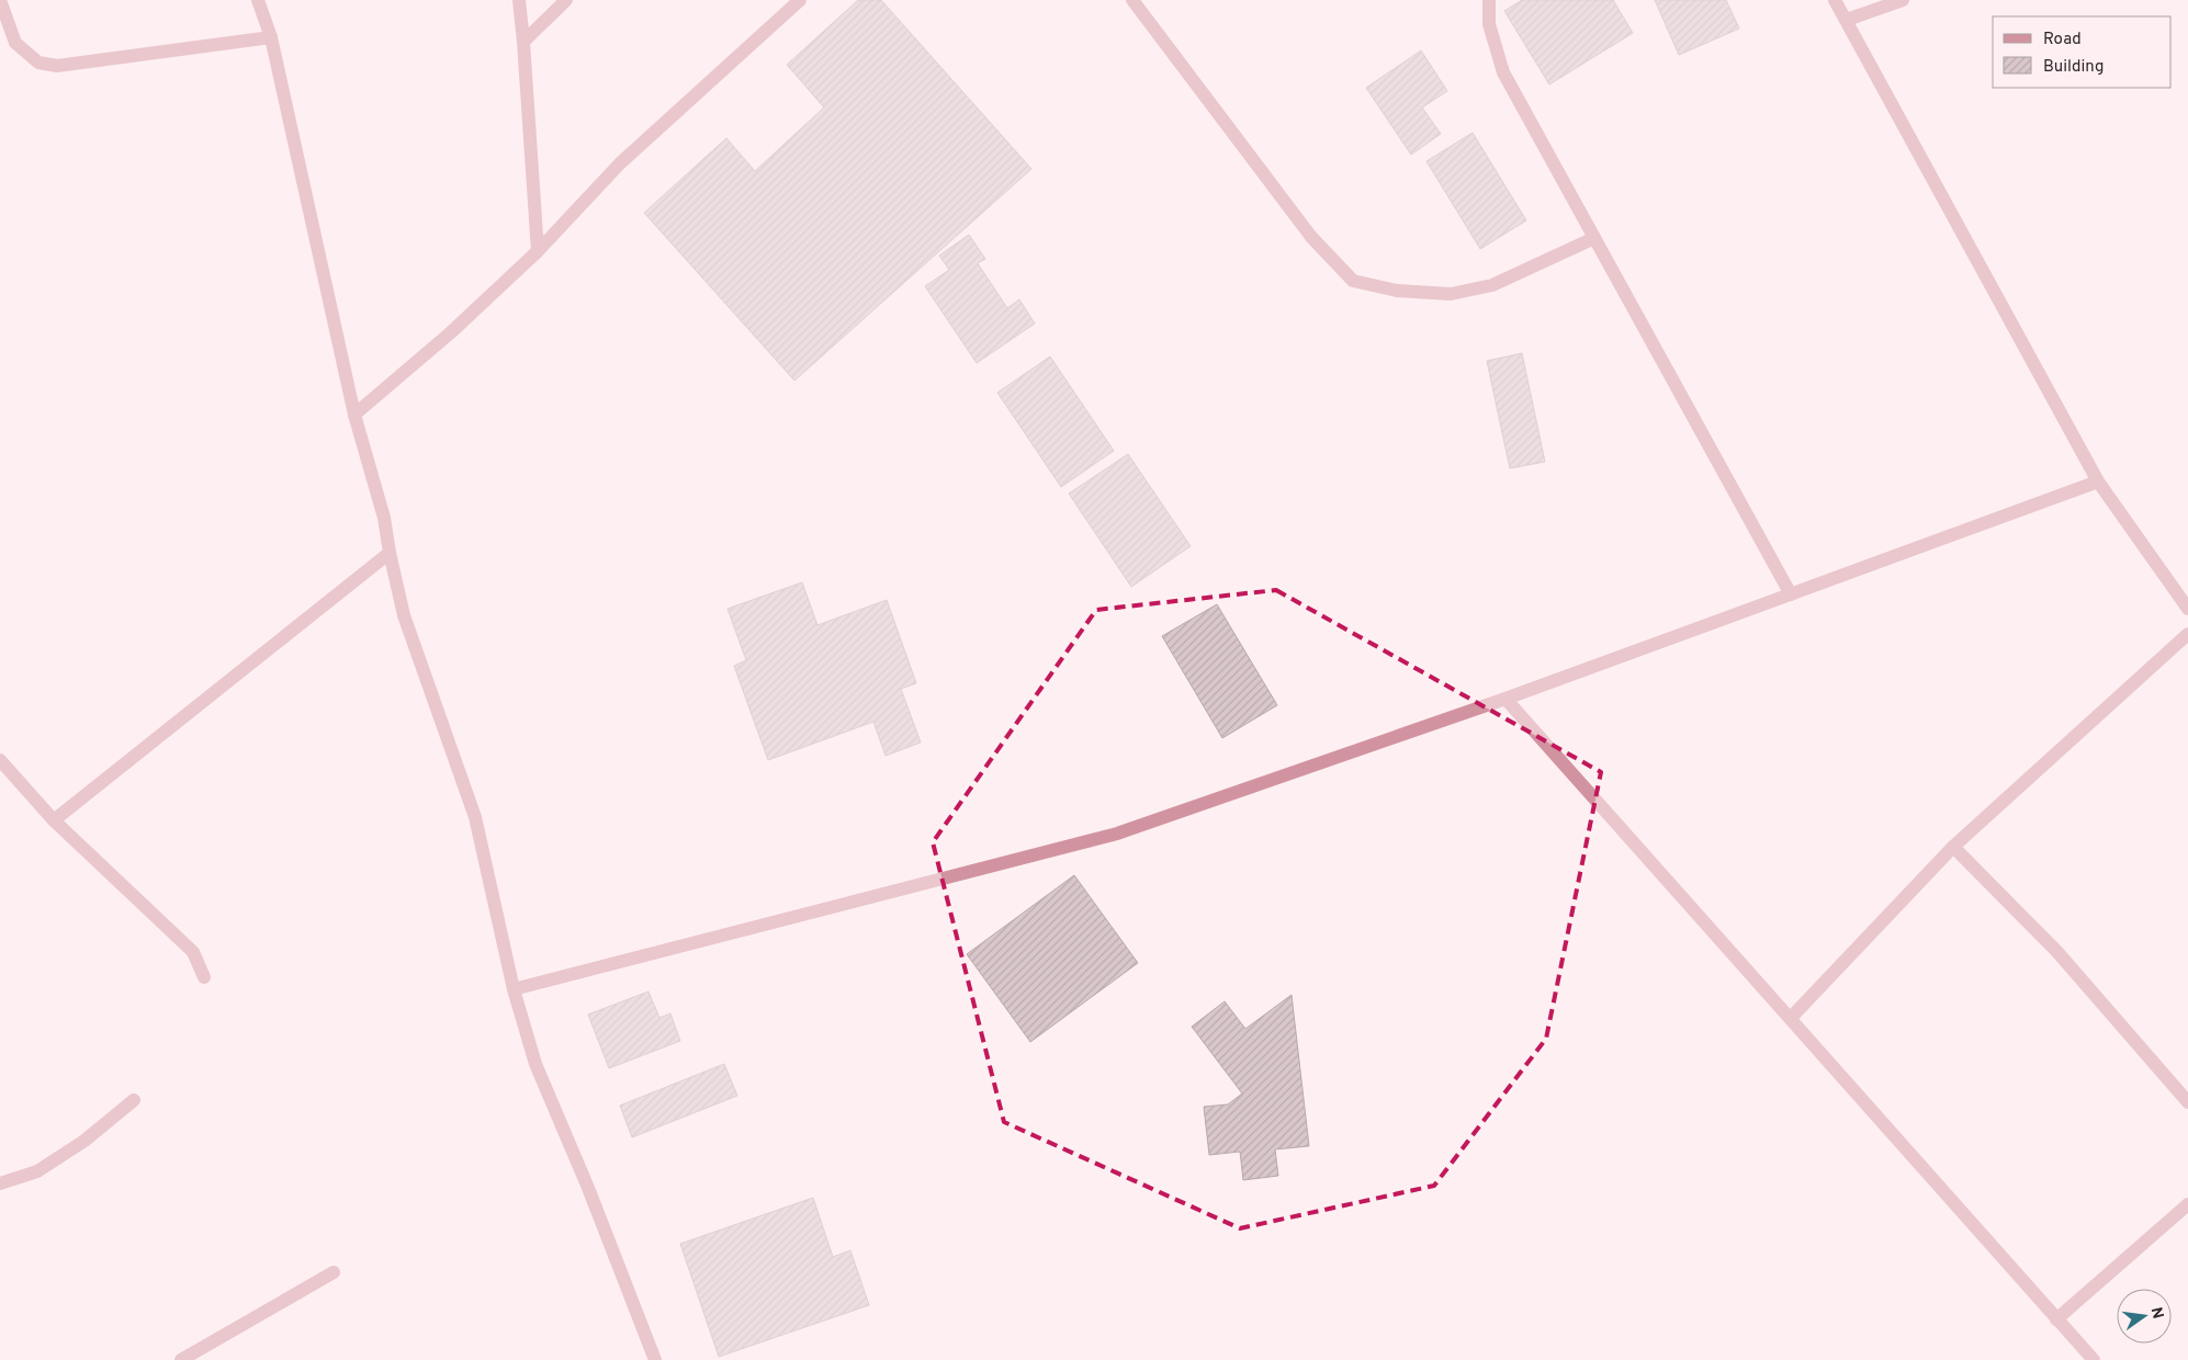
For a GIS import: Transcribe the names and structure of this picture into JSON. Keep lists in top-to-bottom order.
{
  "legend": ["Road", "Building"],
  "north": "right"
}
